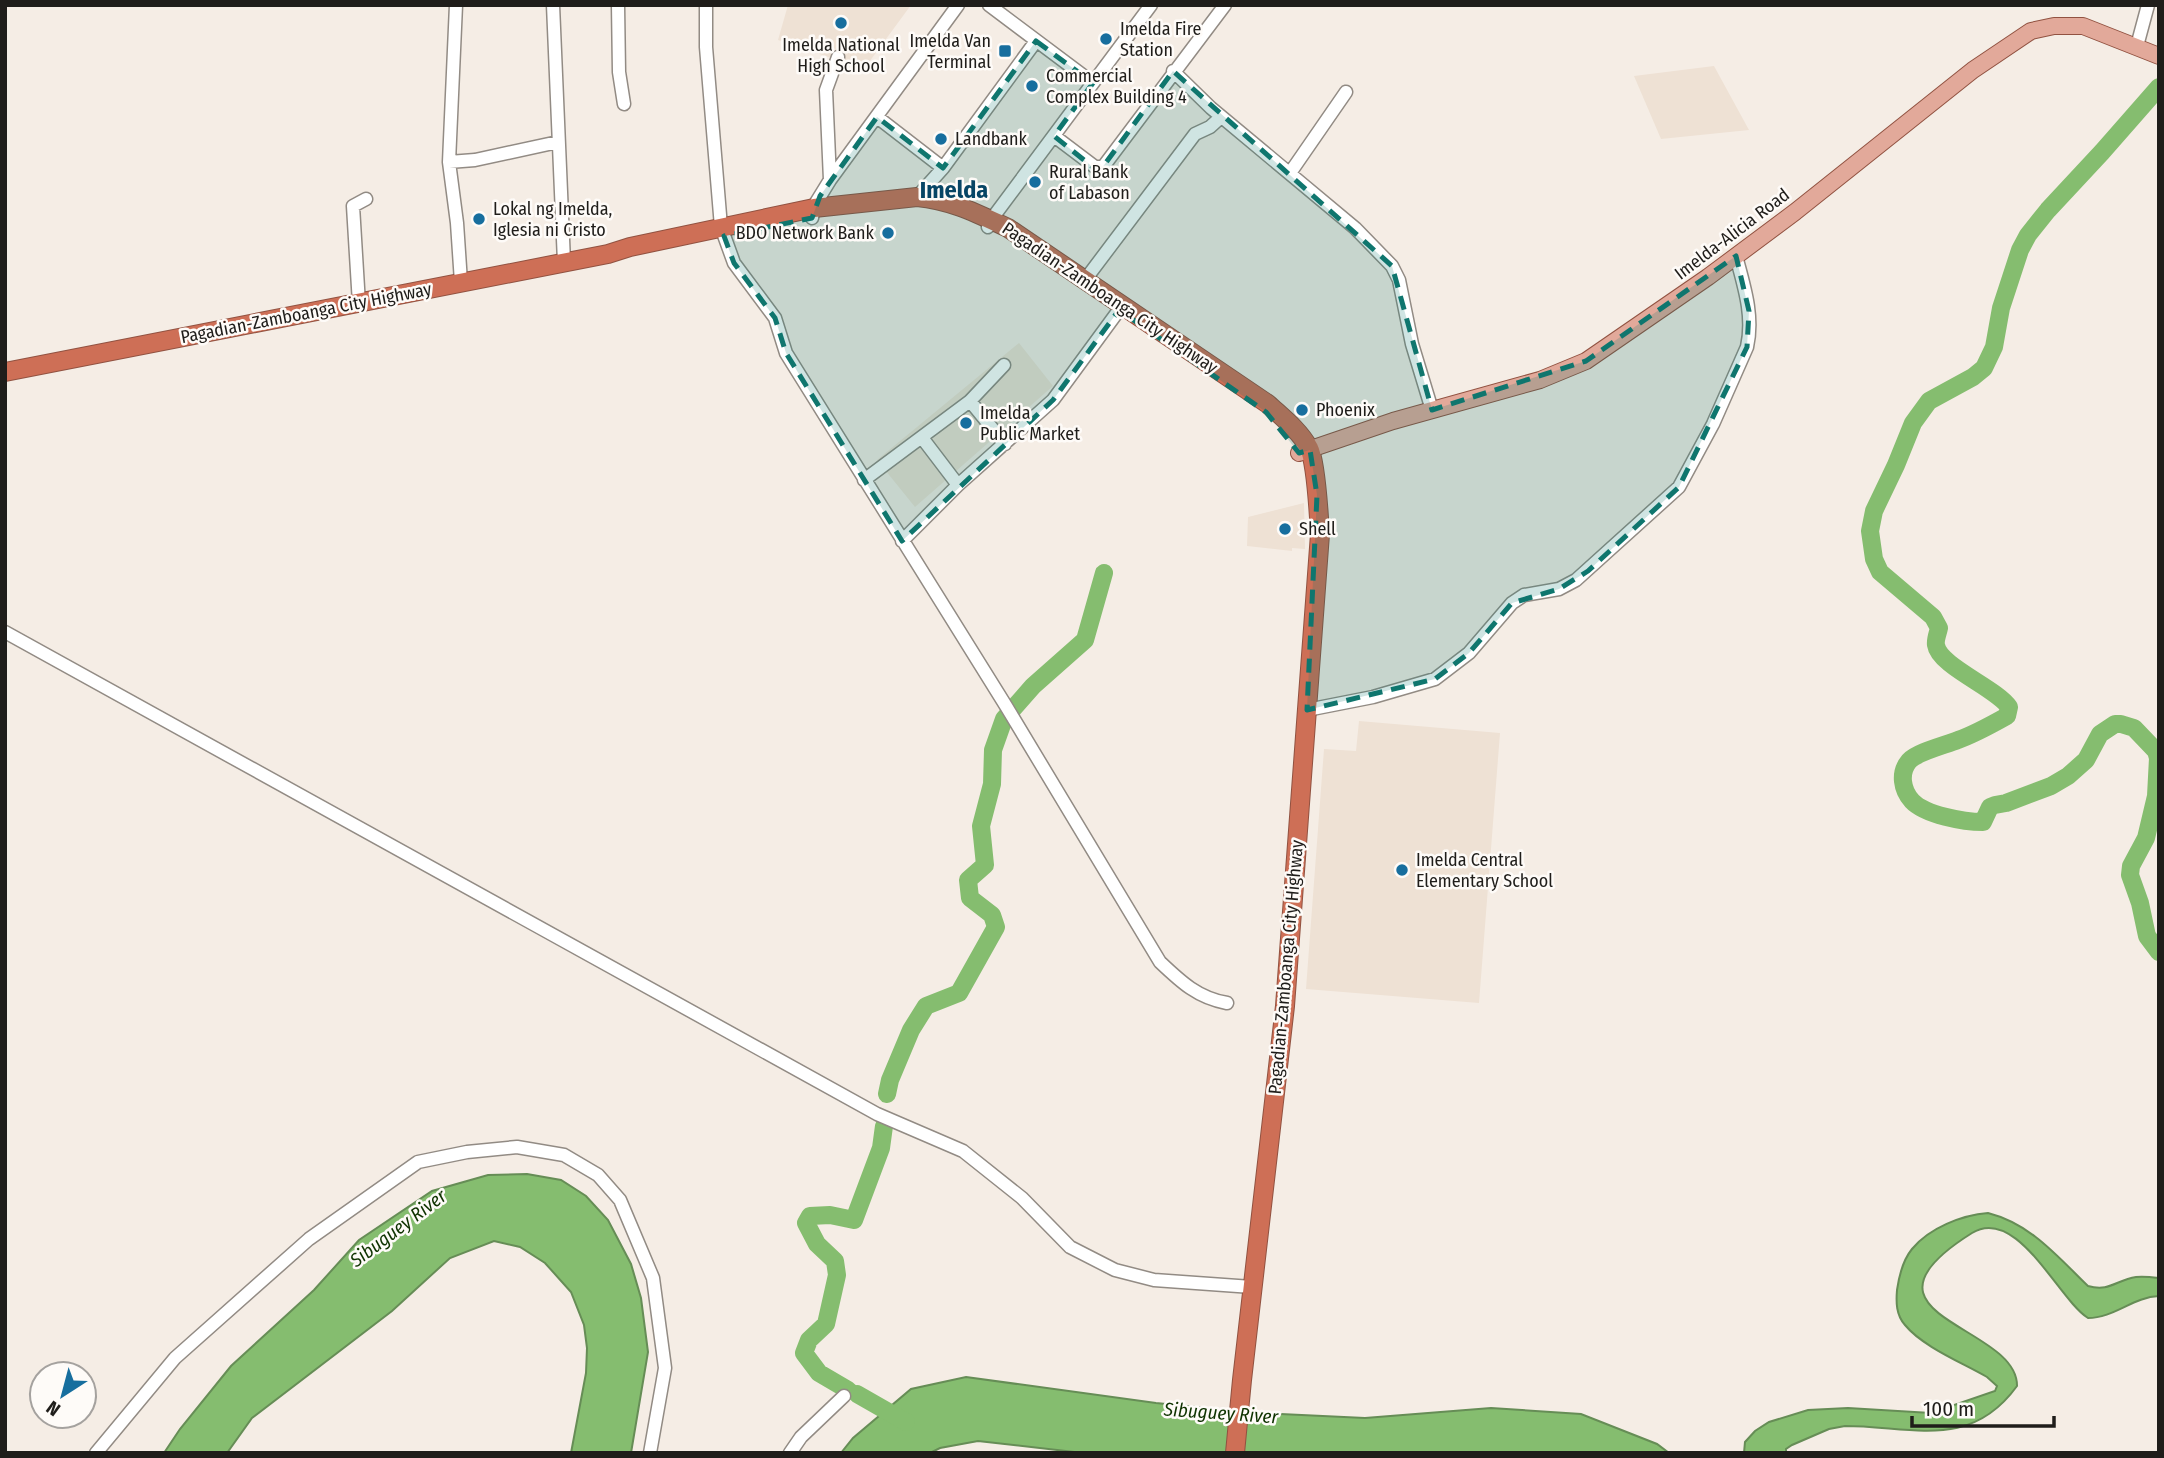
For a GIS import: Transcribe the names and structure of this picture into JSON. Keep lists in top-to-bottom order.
{
  "streets": {
    "highway": ["Pagadian-Zamboanga City Highway"],
    "main road": ["Imelda-Alicia Road"]
  },
  "crossings": [
    ["Imelda-Alicia Road", "Pagadian-Zamboanga City Highway"]
  ],
  "districts": ["Imelda"],
  "water": ["Sibuguey River"],
  "places": {
    "other": [
      "Imelda National High School",
      "Imelda Fire Station",
      "Commercial Complex Building 4",
      "Landbank",
      "Rural Bank of Labason",
      "Lokal ng Imelda, Iglesia ni Cristo",
      "BDO Network Bank",
      "Phoenix",
      "Imelda Public Market",
      "Shell",
      "Imelda Central Elementary School"
    ],
    "transit": ["Imelda Van Terminal"]
  },
  "scale_bar": "100 m",
  "north": "bottom left"
}
